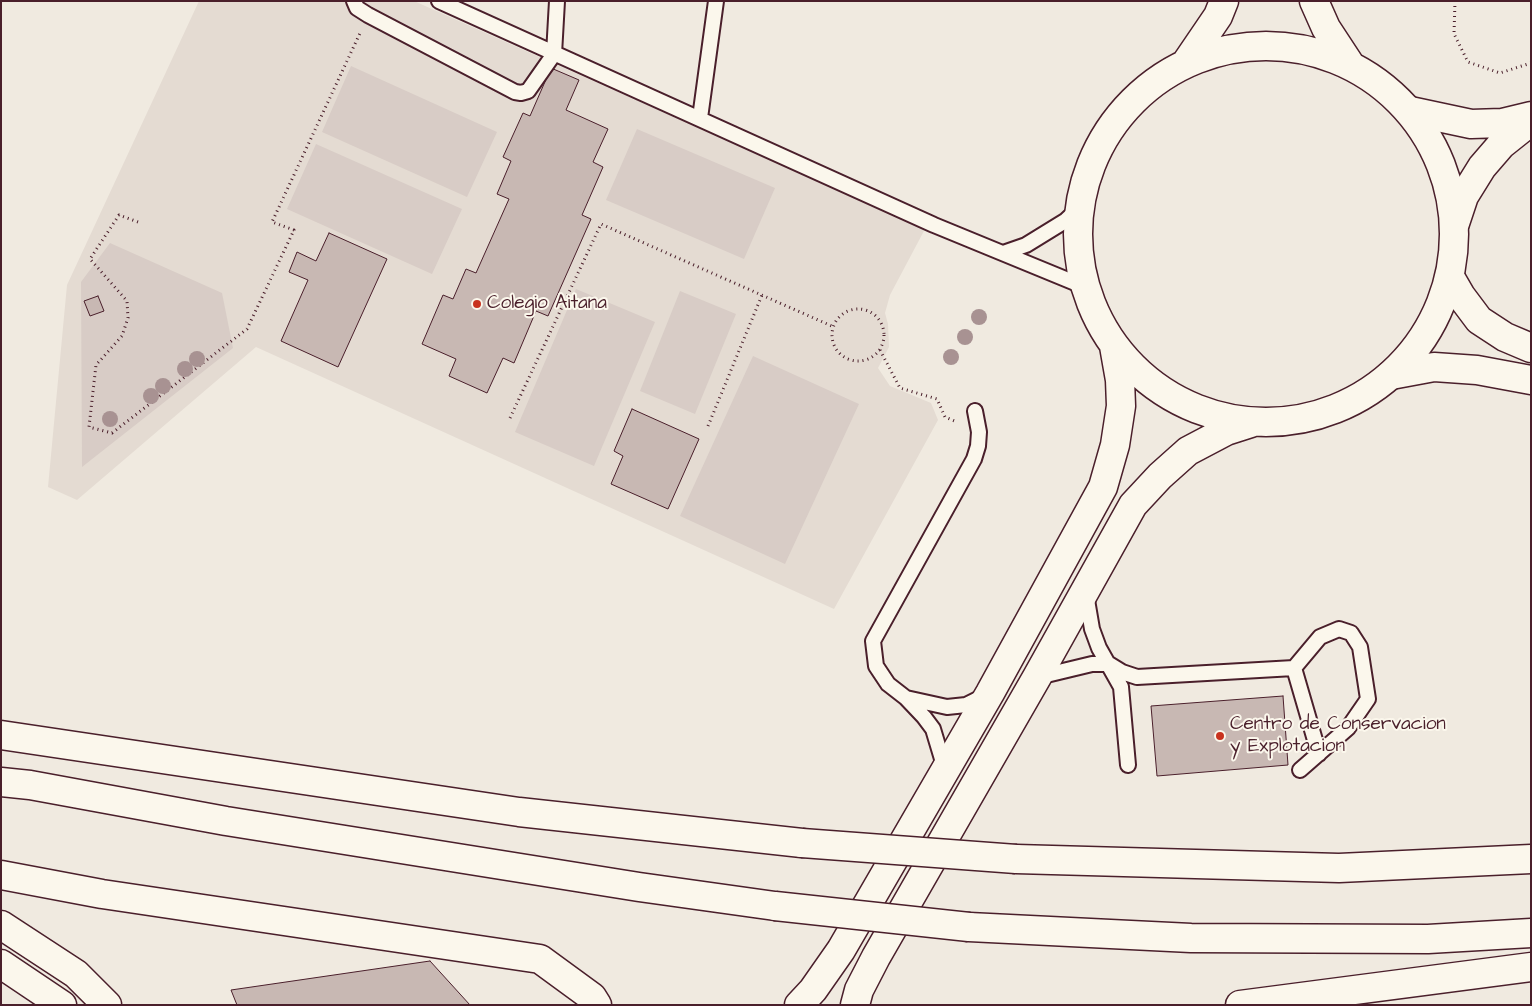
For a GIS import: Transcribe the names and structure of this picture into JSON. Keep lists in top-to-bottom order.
{
  "places": ["Colegio Aitana", "Centro de Conservacion y Explotacion"]
}
